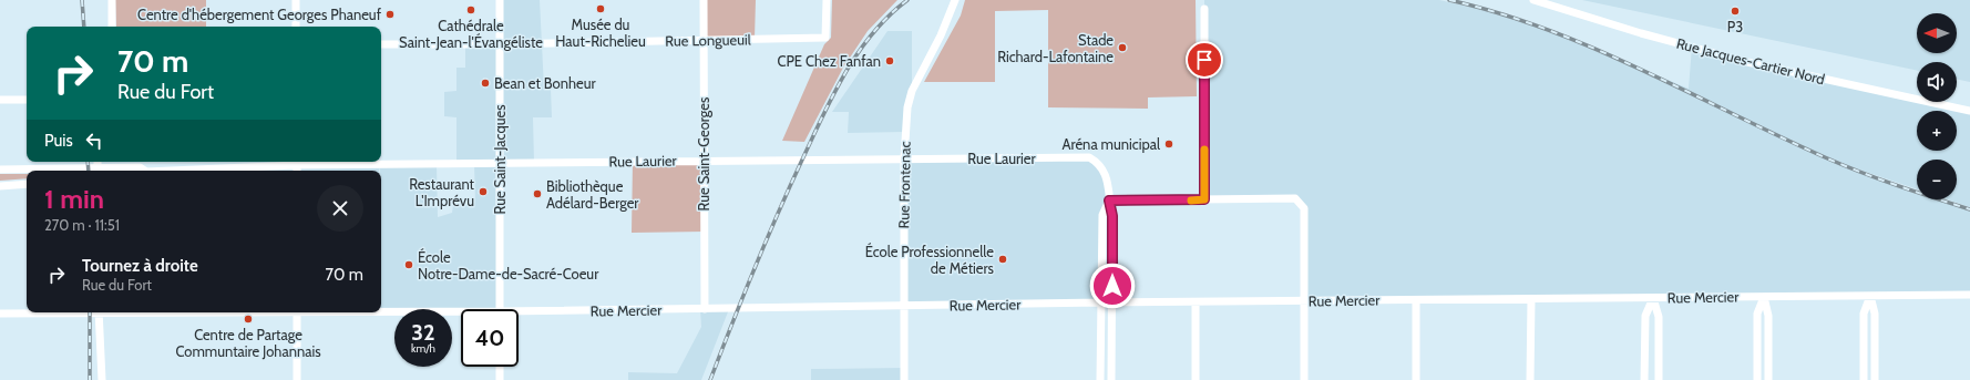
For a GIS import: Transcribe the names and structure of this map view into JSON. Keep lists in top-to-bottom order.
{
  "streets": {
    "street": [
      "Rue Longueuil",
      "Rue Jacques-Cartier Nord",
      "Rue Saint-Georges",
      "Rue Laurier",
      "Rue Saint-Jacques",
      "Rue Frontenac",
      "Rue Mercier"
    ]
  },
  "crossings": [
    ["Rue Longueuil", "Rue Saint-Georges"],
    ["Rue Longueuil", "Rue Saint-Jacques"],
    ["Rue Saint-Georges", "Rue Laurier"],
    ["Rue Saint-Georges", "Rue Mercier"],
    ["Rue Laurier", "Rue Saint-Jacques"],
    ["Rue Laurier", "Rue Frontenac"],
    ["Rue Laurier", "Rue Mercier"],
    ["Rue Frontenac", "Rue Mercier"]
  ],
  "places": [
    "Musée du Haut-Richelieu",
    "Cathédrale Saint-Jean-l'Évangéliste",
    "P3",
    "Centre d'hébergement Georges Phaneuf",
    "Stade Richard-Lafontaine",
    "CPE Chez Fanfan",
    "Bean et Bonheur",
    "Aréna municipal",
    "Restaurant L'Imprévu",
    "Bibliothèque Adélard-Berger",
    "École Professionnelle de Métiers",
    "École Notre-Dame-de-Sacré-Coeur",
    "Centre de Partage Communtaire Johannais"
  ],
  "north": "left",
  "page": {
    "map_buttons": ["+", "−"],
    "turn": ["70 m", "Rue du Fort"],
    "then": "Puis",
    "heading": ["1 min", "270 m · 11:51"],
    "list": [
      {
        "name": "Tournez à droite",
        "note": "Rue du Fort",
        "value": "70 m"
      }
    ],
    "speed": "32 km/h",
    "limit": "40"
  }
}
